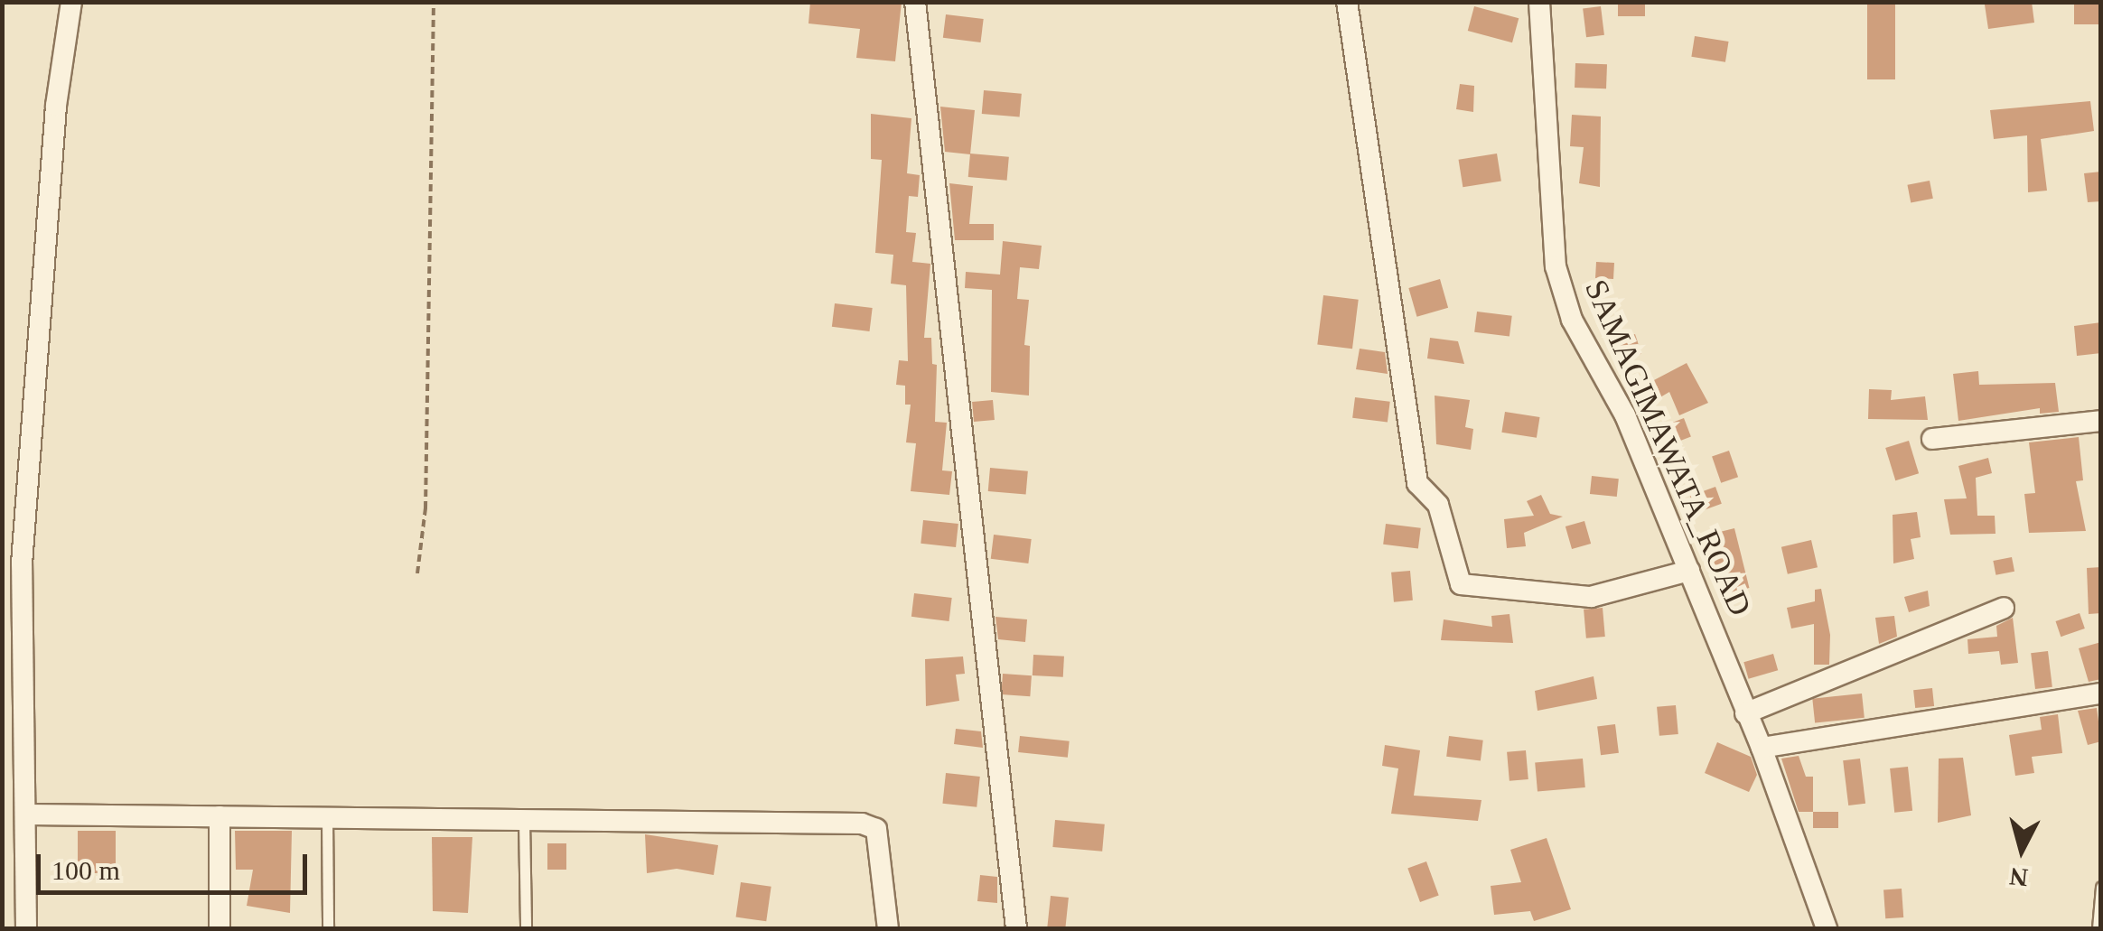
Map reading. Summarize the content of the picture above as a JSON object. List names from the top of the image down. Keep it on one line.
{"streets":{"street":["SAMAGIMAWATA_ROAD"]},"scale_bar":"100 m","north":"bottom"}
